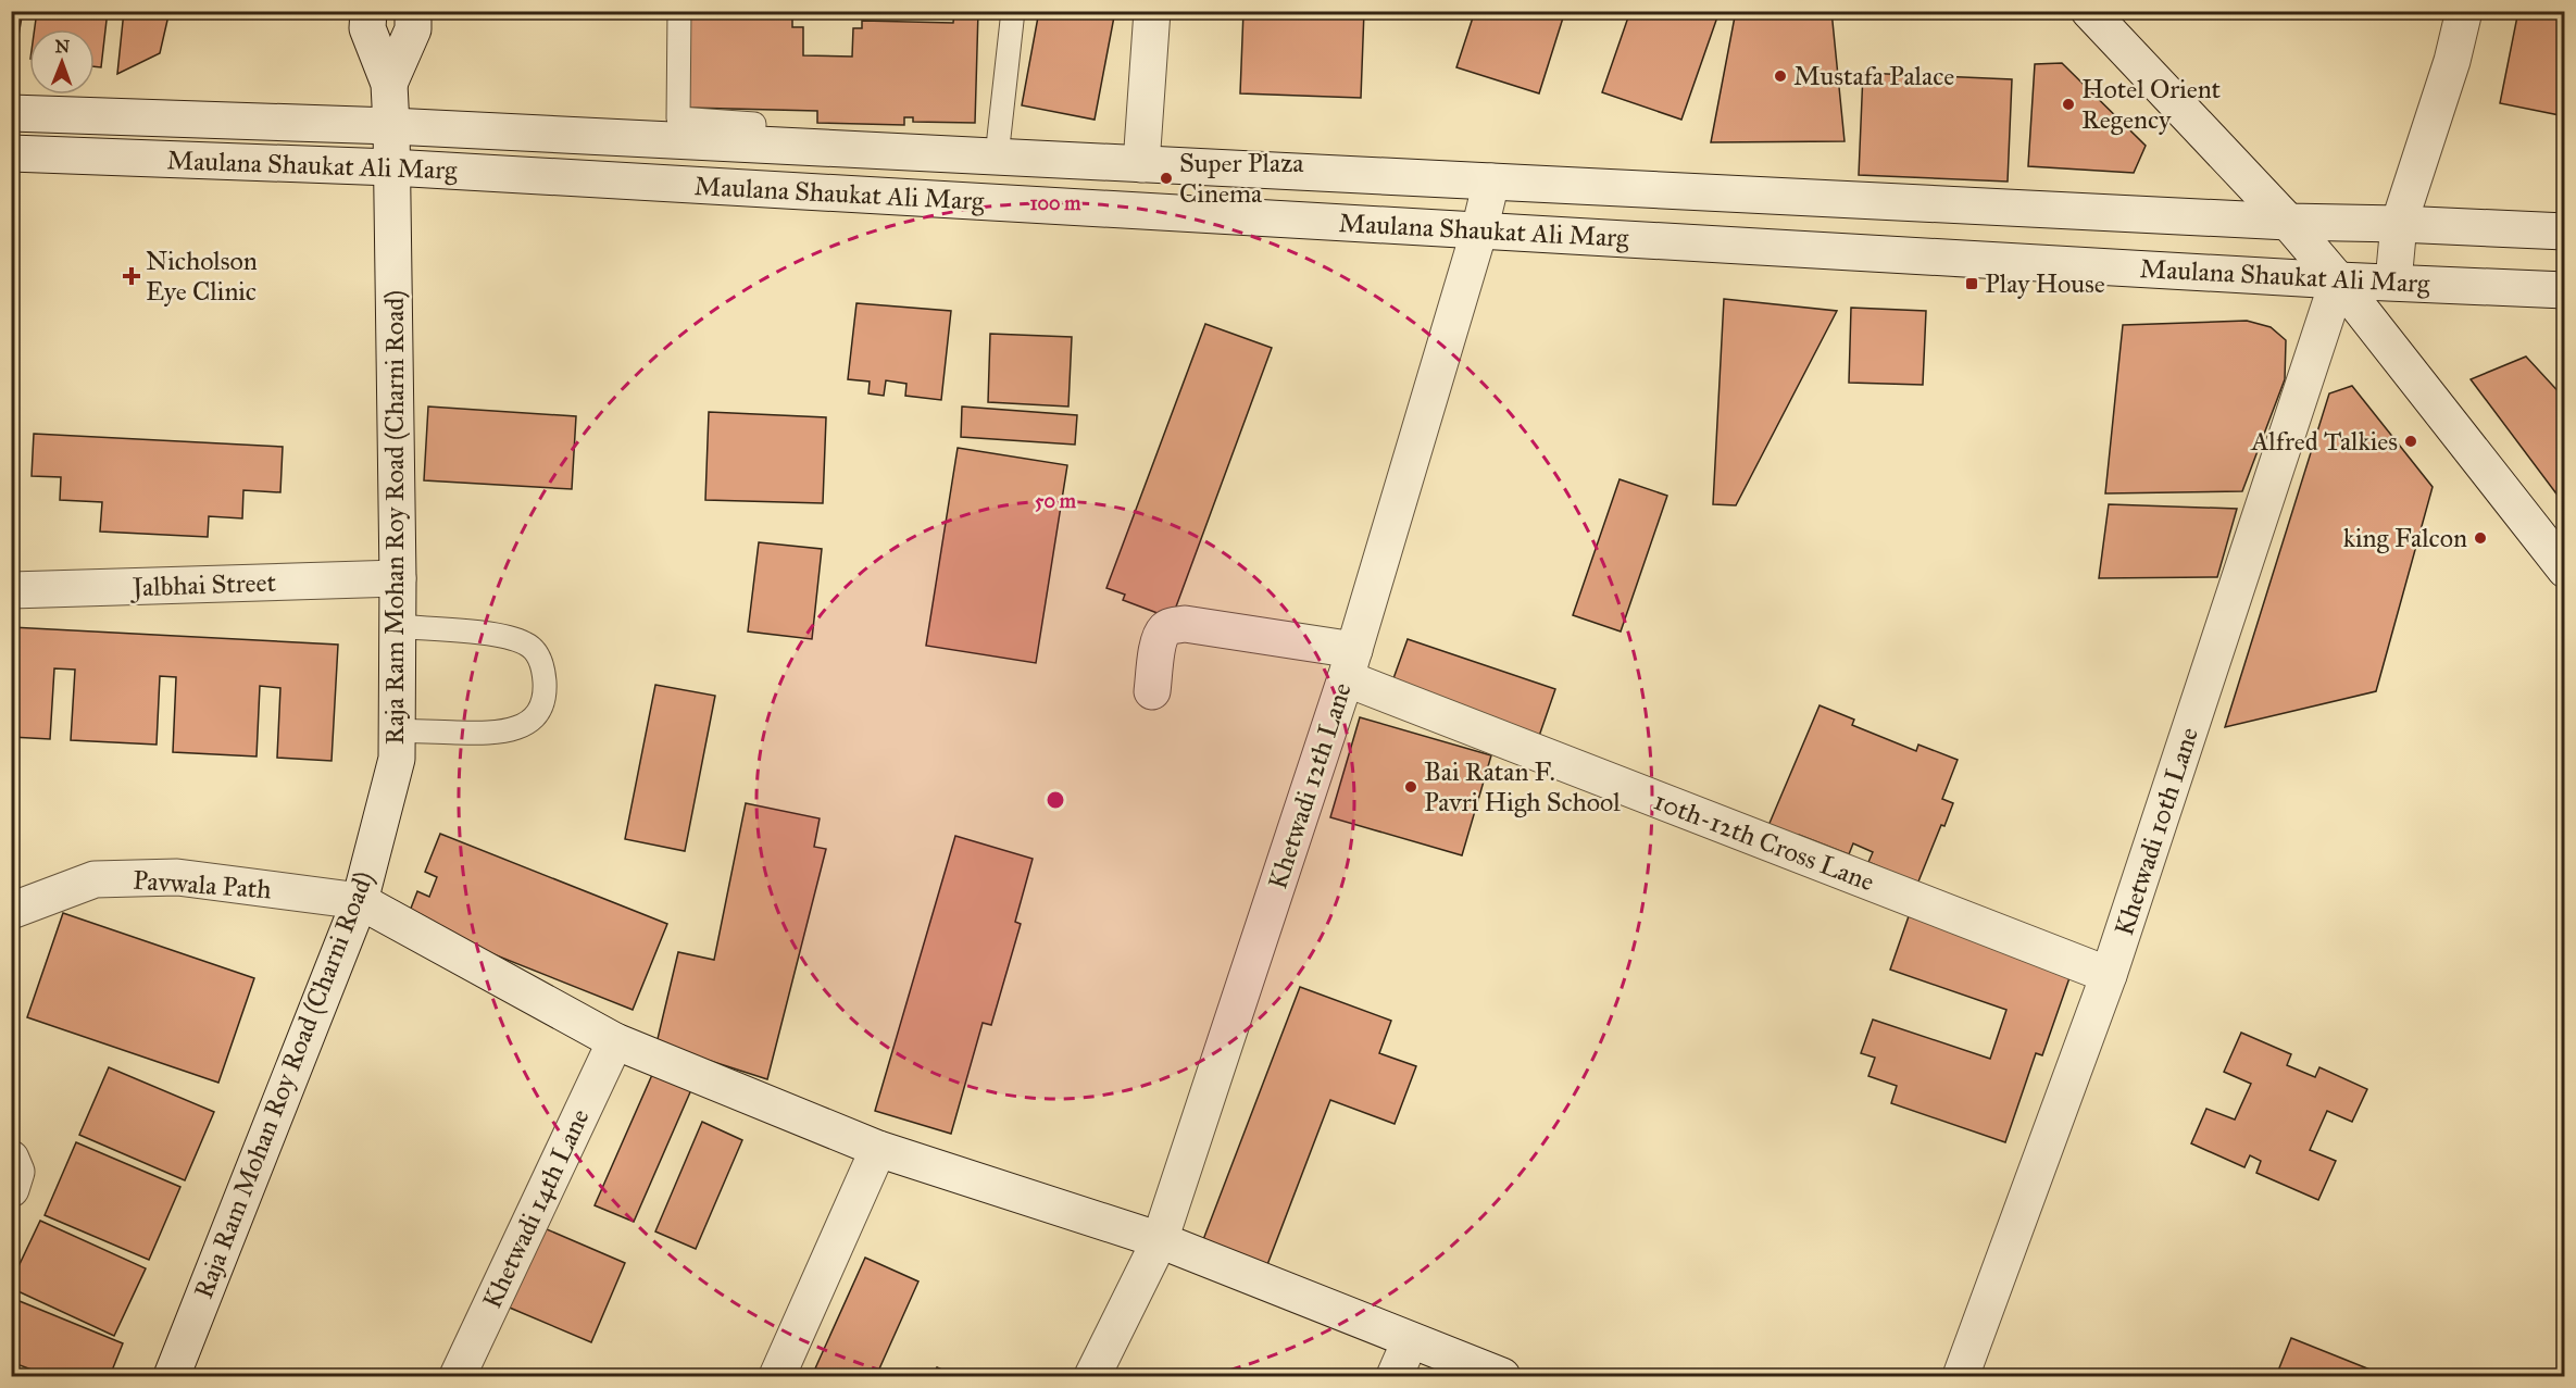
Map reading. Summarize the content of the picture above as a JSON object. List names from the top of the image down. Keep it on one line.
{"streets":{"street":["Maulana Shaukat Ali Marg","Raja Ram Mohan Roy Road (Charni Road)","Jalbhai Street","Khetwadi 12th Lane","Khetwadi 10th Lane","10th-12th Cross Lane","Pavwala Path","Khetwadi 14th Lane"]},"crossings":[["Maulana Shaukat Ali Marg","Raja Ram Mohan Roy Road (Charni Road)"],["Maulana Shaukat Ali Marg","Khetwadi 12th Lane"],["Maulana Shaukat Ali Marg","Khetwadi 10th Lane"],["Raja Ram Mohan Roy Road (Charni Road)","Jalbhai Street"],["Raja Ram Mohan Roy Road (Charni Road)","Pavwala Path"],["Khetwadi 12th Lane","10th-12th Cross Lane"],["Khetwadi 10th Lane","10th-12th Cross Lane"]],"places":{"other":["Mustafa Palace","Hotel Orient Regency","Super Plaza Cinema","Alfred Talkies","king Falcon","Bai Ratan F. Pavri High School"],"health":["Nicholson Eye Clinic"],"transit":["Play House"]},"north":"top","rings":["100 m","50 m"]}
